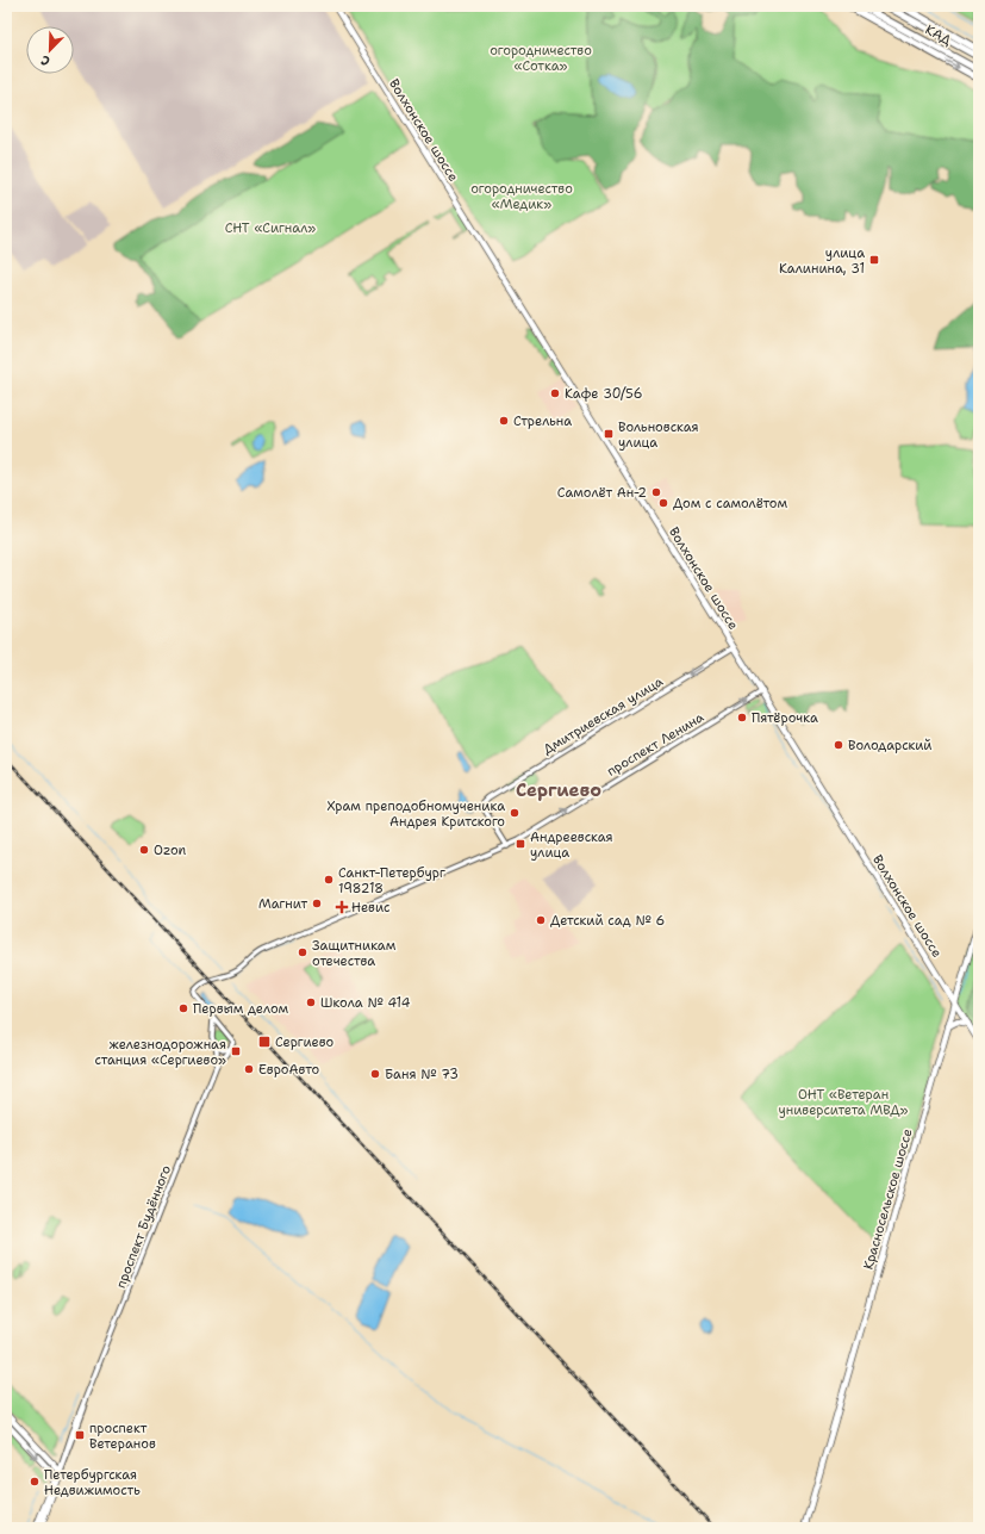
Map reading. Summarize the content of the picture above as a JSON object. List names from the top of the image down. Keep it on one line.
{"streets":{"highway":["КАД"],"main road":["Волхонское шоссе","Красносельское шоссе","проспект Будённого"],"street":["Дмитриевская улица","проспект Ленина"]},"crossings":[["Волхонское шоссе","Дмитриевская улица"],["Волхонское шоссе","проспект Ленина"],["Волхонское шоссе","Красносельское шоссе"],["Дмитриевская улица","проспект Ленина"]],"one_way":["Дмитриевская улица","проспект Ленина"],"districts":["Сергиево"],"parks":["огородничество «Сотка»","огородничество «Медик»","СНТ «Сигнал»","ОНТ «Ветеран университета МВД»"],"places":{"transit":["улица Калинина, 31","Вольновская улица","Андреевская улица","Сергиево","железнодорожная станция «Сергиево»","проспект Ветеранов"],"other":["Кафе 30/56","Стрельна","Самолёт Ан-2","Дом с самолётом","Пятёрочка","Володарский","Храм преподобномученика Андрея Критского","Ozon","Санкт-Петербург 198218","Магнит","Детский сад № 6","Защитникам отечества","Школа № 414","Первым делом","ЕвроАвто","Баня № 73","Петербургская Недвижимость"],"health":["Невис"]},"north":"bottom left"}
